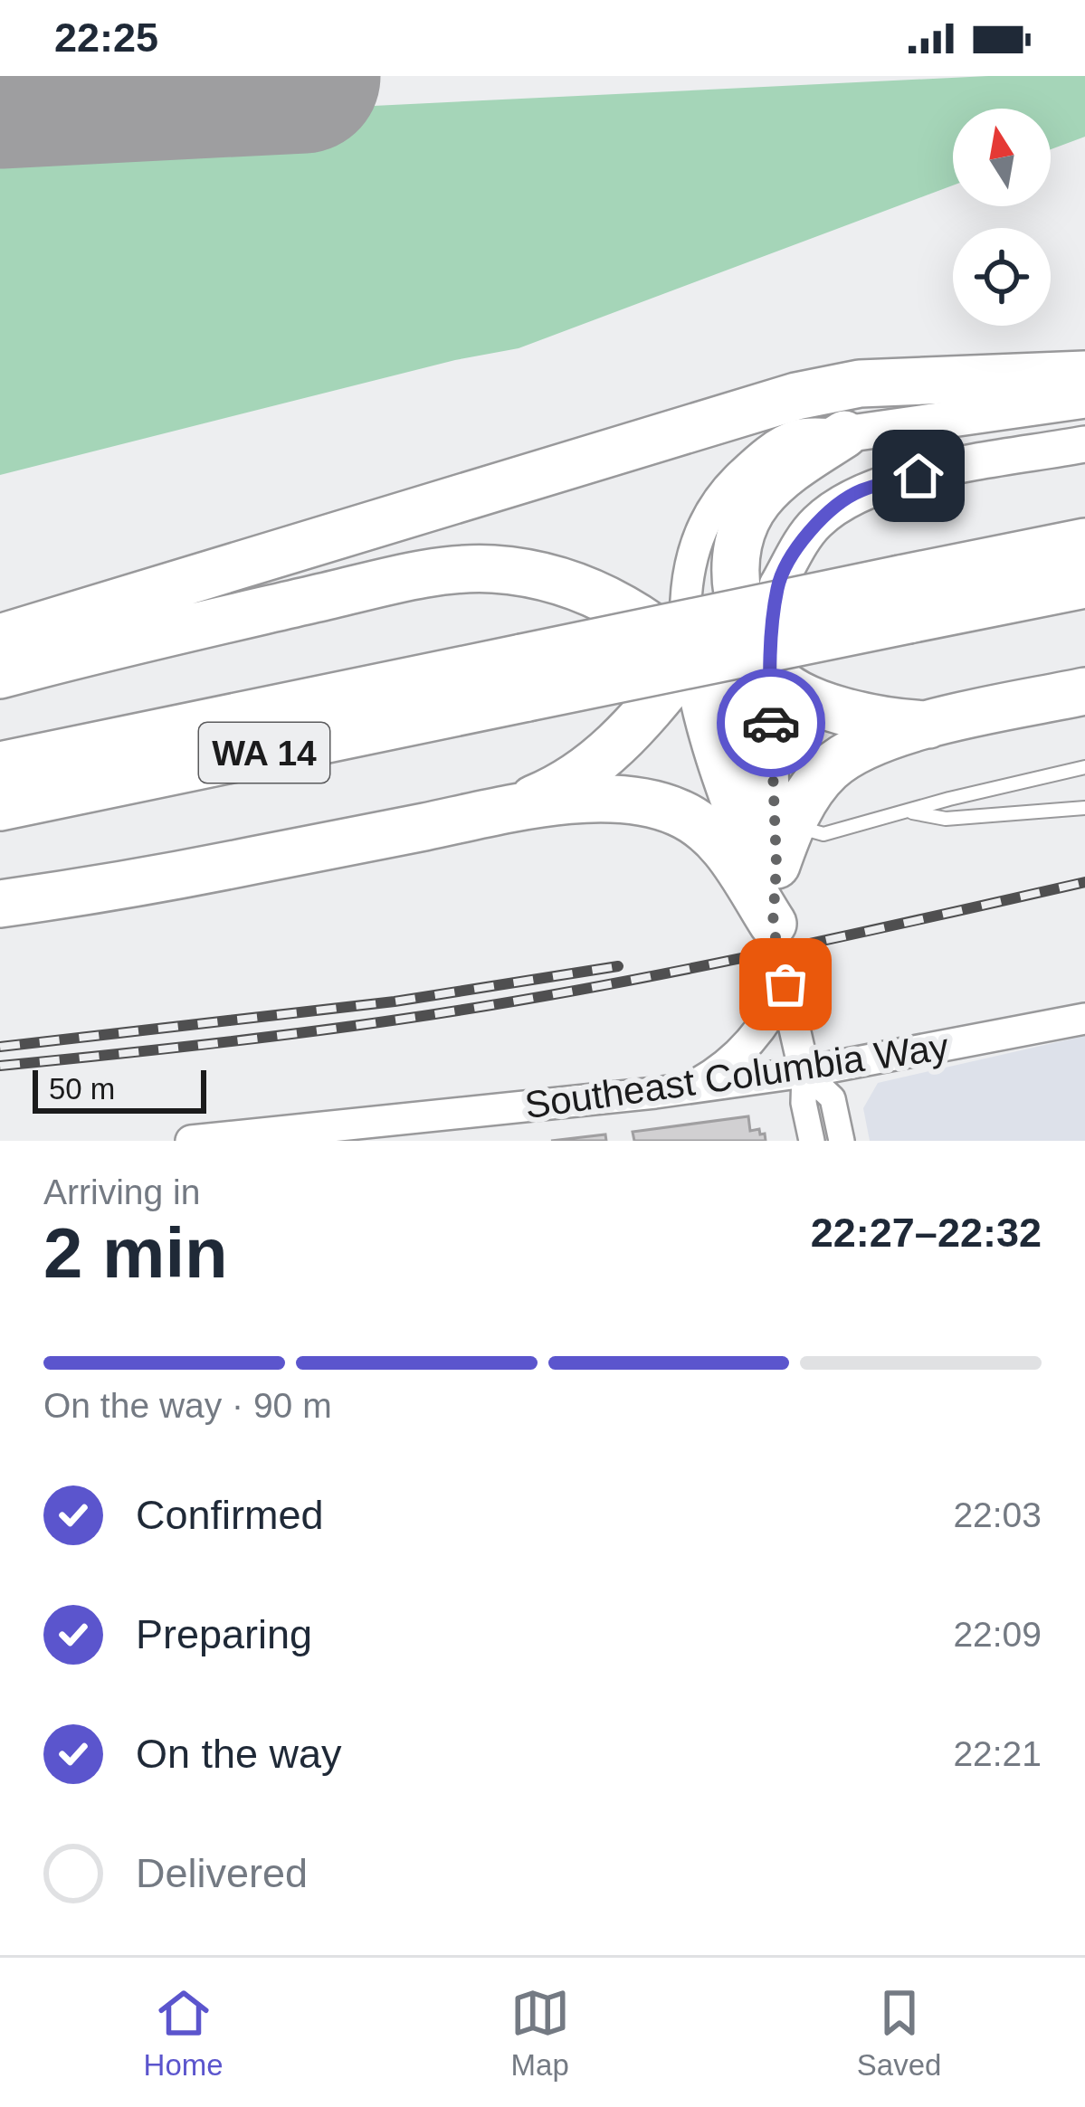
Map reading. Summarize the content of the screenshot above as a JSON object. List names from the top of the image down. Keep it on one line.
{"streets":{"highway":["WA 14"],"street":["Southeast Columbia Way"]},"scale_bar":"50 m","north":"top","page":{"status":"22:25","scale":"50 m","heading":["2 min","Arriving in","22:27–22:32"],"bar":"On the way · 90 m","list":[["Confirmed","22:03"],["Preparing","22:09"],["On the way","22:21"],"Delivered"],"tabs":["Home","Map","Saved"]}}
